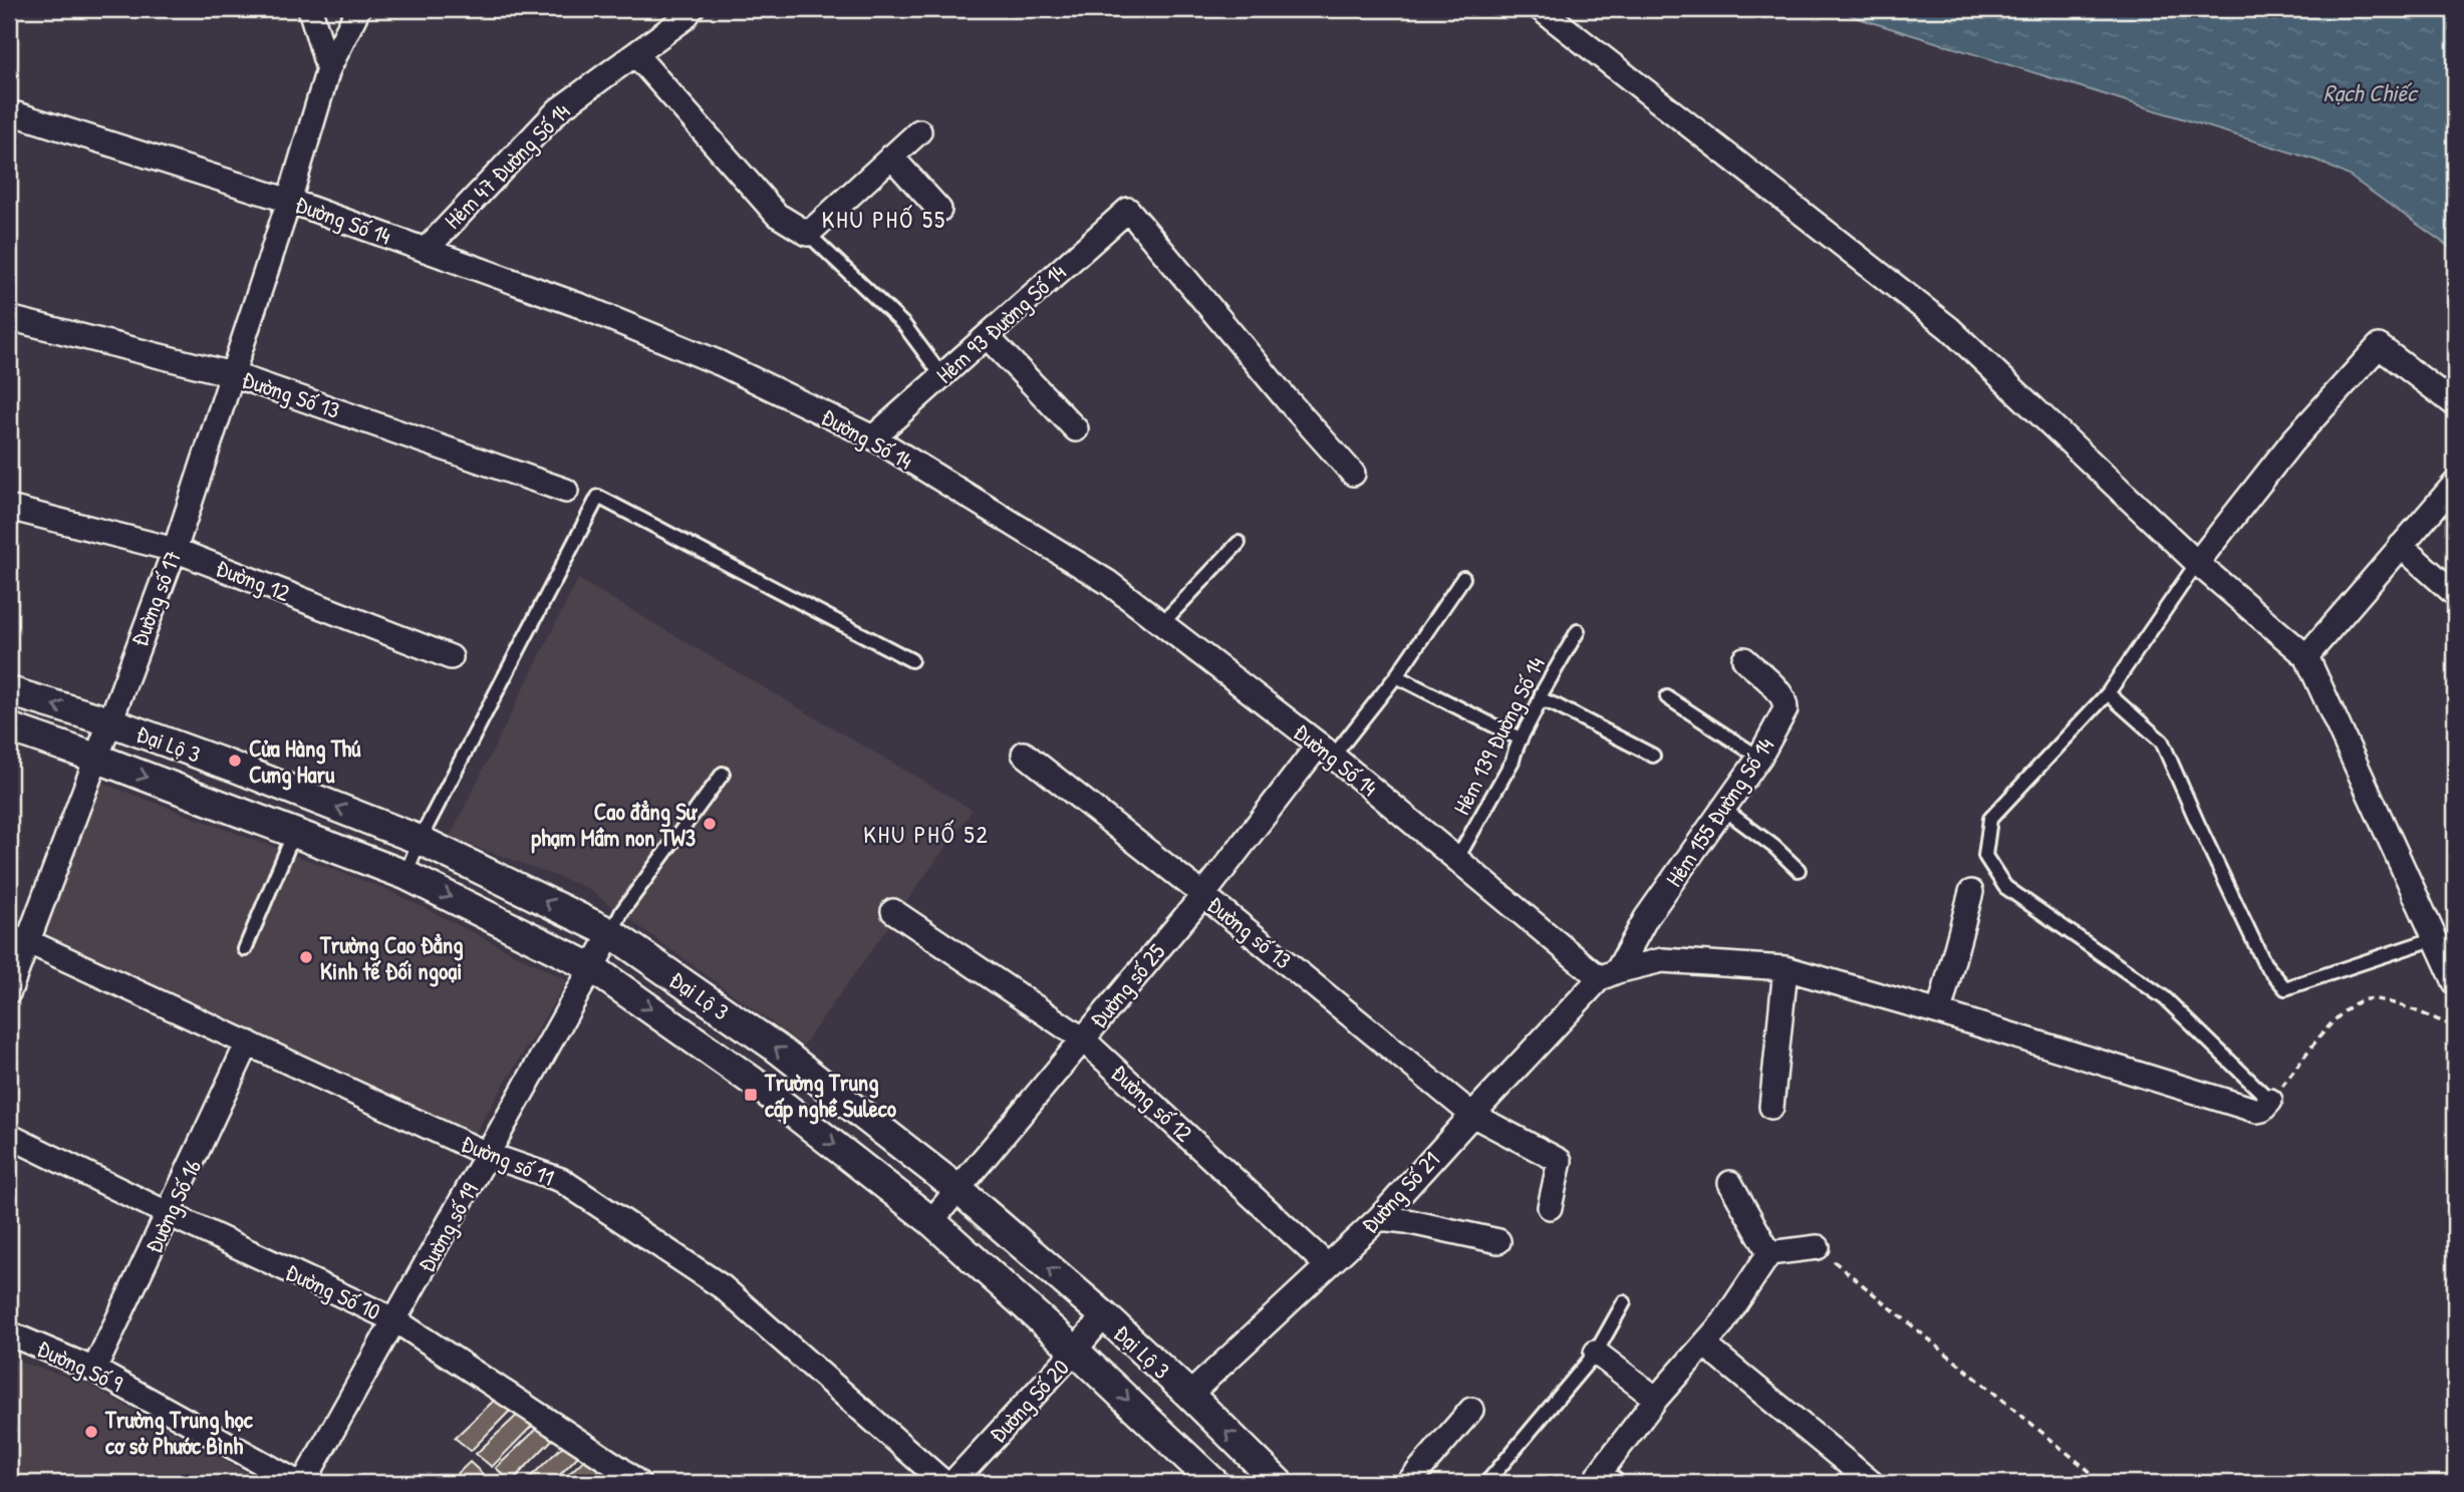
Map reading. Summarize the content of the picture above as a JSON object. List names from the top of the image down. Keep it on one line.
{"streets":{"street":["Hẻm 47 Đường Số 14","Đường Số 14","Hẻm 93 Đường Số 14","Đường Số 13","Đường 12","Đường số 17","Đại Lộ 3","Hẻm 155 Đường Số 14","Đường số 13","Đường số 25","Đường số 12","Đường số 11","Đường Số 21","Đường Số 16","Đường số 19","Đường Số 10","Đường Số 9","Đường Số 20"],"lane":["Hẻm 139 Đường Số 14"]},"crossings":[["Hẻm 47 Đường Số 14","Đường Số 14"],["Đường Số 14","Hẻm 93 Đường Số 14"],["Đường Số 14","Đường số 17"],["Đường Số 14","Hẻm 139 Đường Số 14"],["Đường Số 14","Hẻm 155 Đường Số 14"],["Đường Số 14","Đường số 25"],["Đường Số 14","Đường Số 21"],["Đường Số 13","Đường số 17"],["Đường 12","Đường số 17"],["Đường số 17","Đại Lộ 3"],["Đường số 17","Đường số 11"],["Đại Lộ 3","Đường số 25"],["Đại Lộ 3","Đường Số 21"],["Đại Lộ 3","Đường số 19"],["Đại Lộ 3","Đường Số 20"],["Hẻm 155 Đường Số 14","Đường Số 21"],["Đường số 13","Đường số 25"],["Đường số 13","Đường Số 21"],["Đường số 25","Đường số 12"],["Đường số 12","Đường Số 21"],["Đường số 11","Đường Số 16"],["Đường số 11","Đường số 19"],["Đường Số 16","Đường Số 10"],["Đường Số 16","Đường Số 9"],["Đường số 19","Đường Số 10"]],"districts":["KHU PHỐ 55","KHU PHỐ 52"],"water":["Rạch Chiếc"],"places":{"other":["Cửa Hàng Thú Cưng Haru","Cao đẳng Sư phạm Mầm non TW3","Trường Cao Đẳng Kinh tế Đối ngoại","Trường Trung học cơ sở Phước Bình"],"transit":["Trường Trung cấp nghề Suleco"]}}
